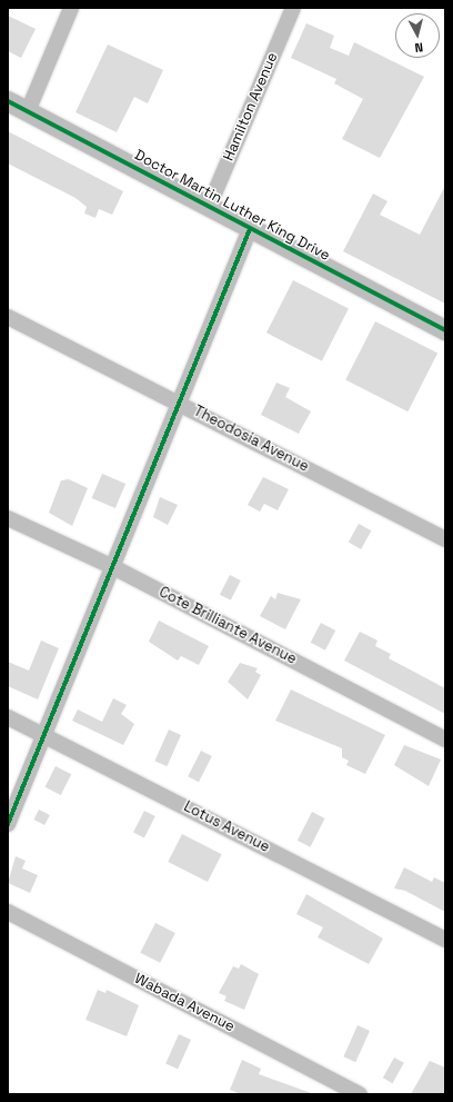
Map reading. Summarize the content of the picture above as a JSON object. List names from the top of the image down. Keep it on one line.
{"streets":{"main road":["Doctor Martin Luther King Drive"],"street":["Hamilton Avenue","Theodosia Avenue","Cote Brilliante Avenue","Lotus Avenue","Wabada Avenue"]},"crossings":[["Hamilton Avenue","Doctor Martin Luther King Drive"]],"north":"bottom"}
